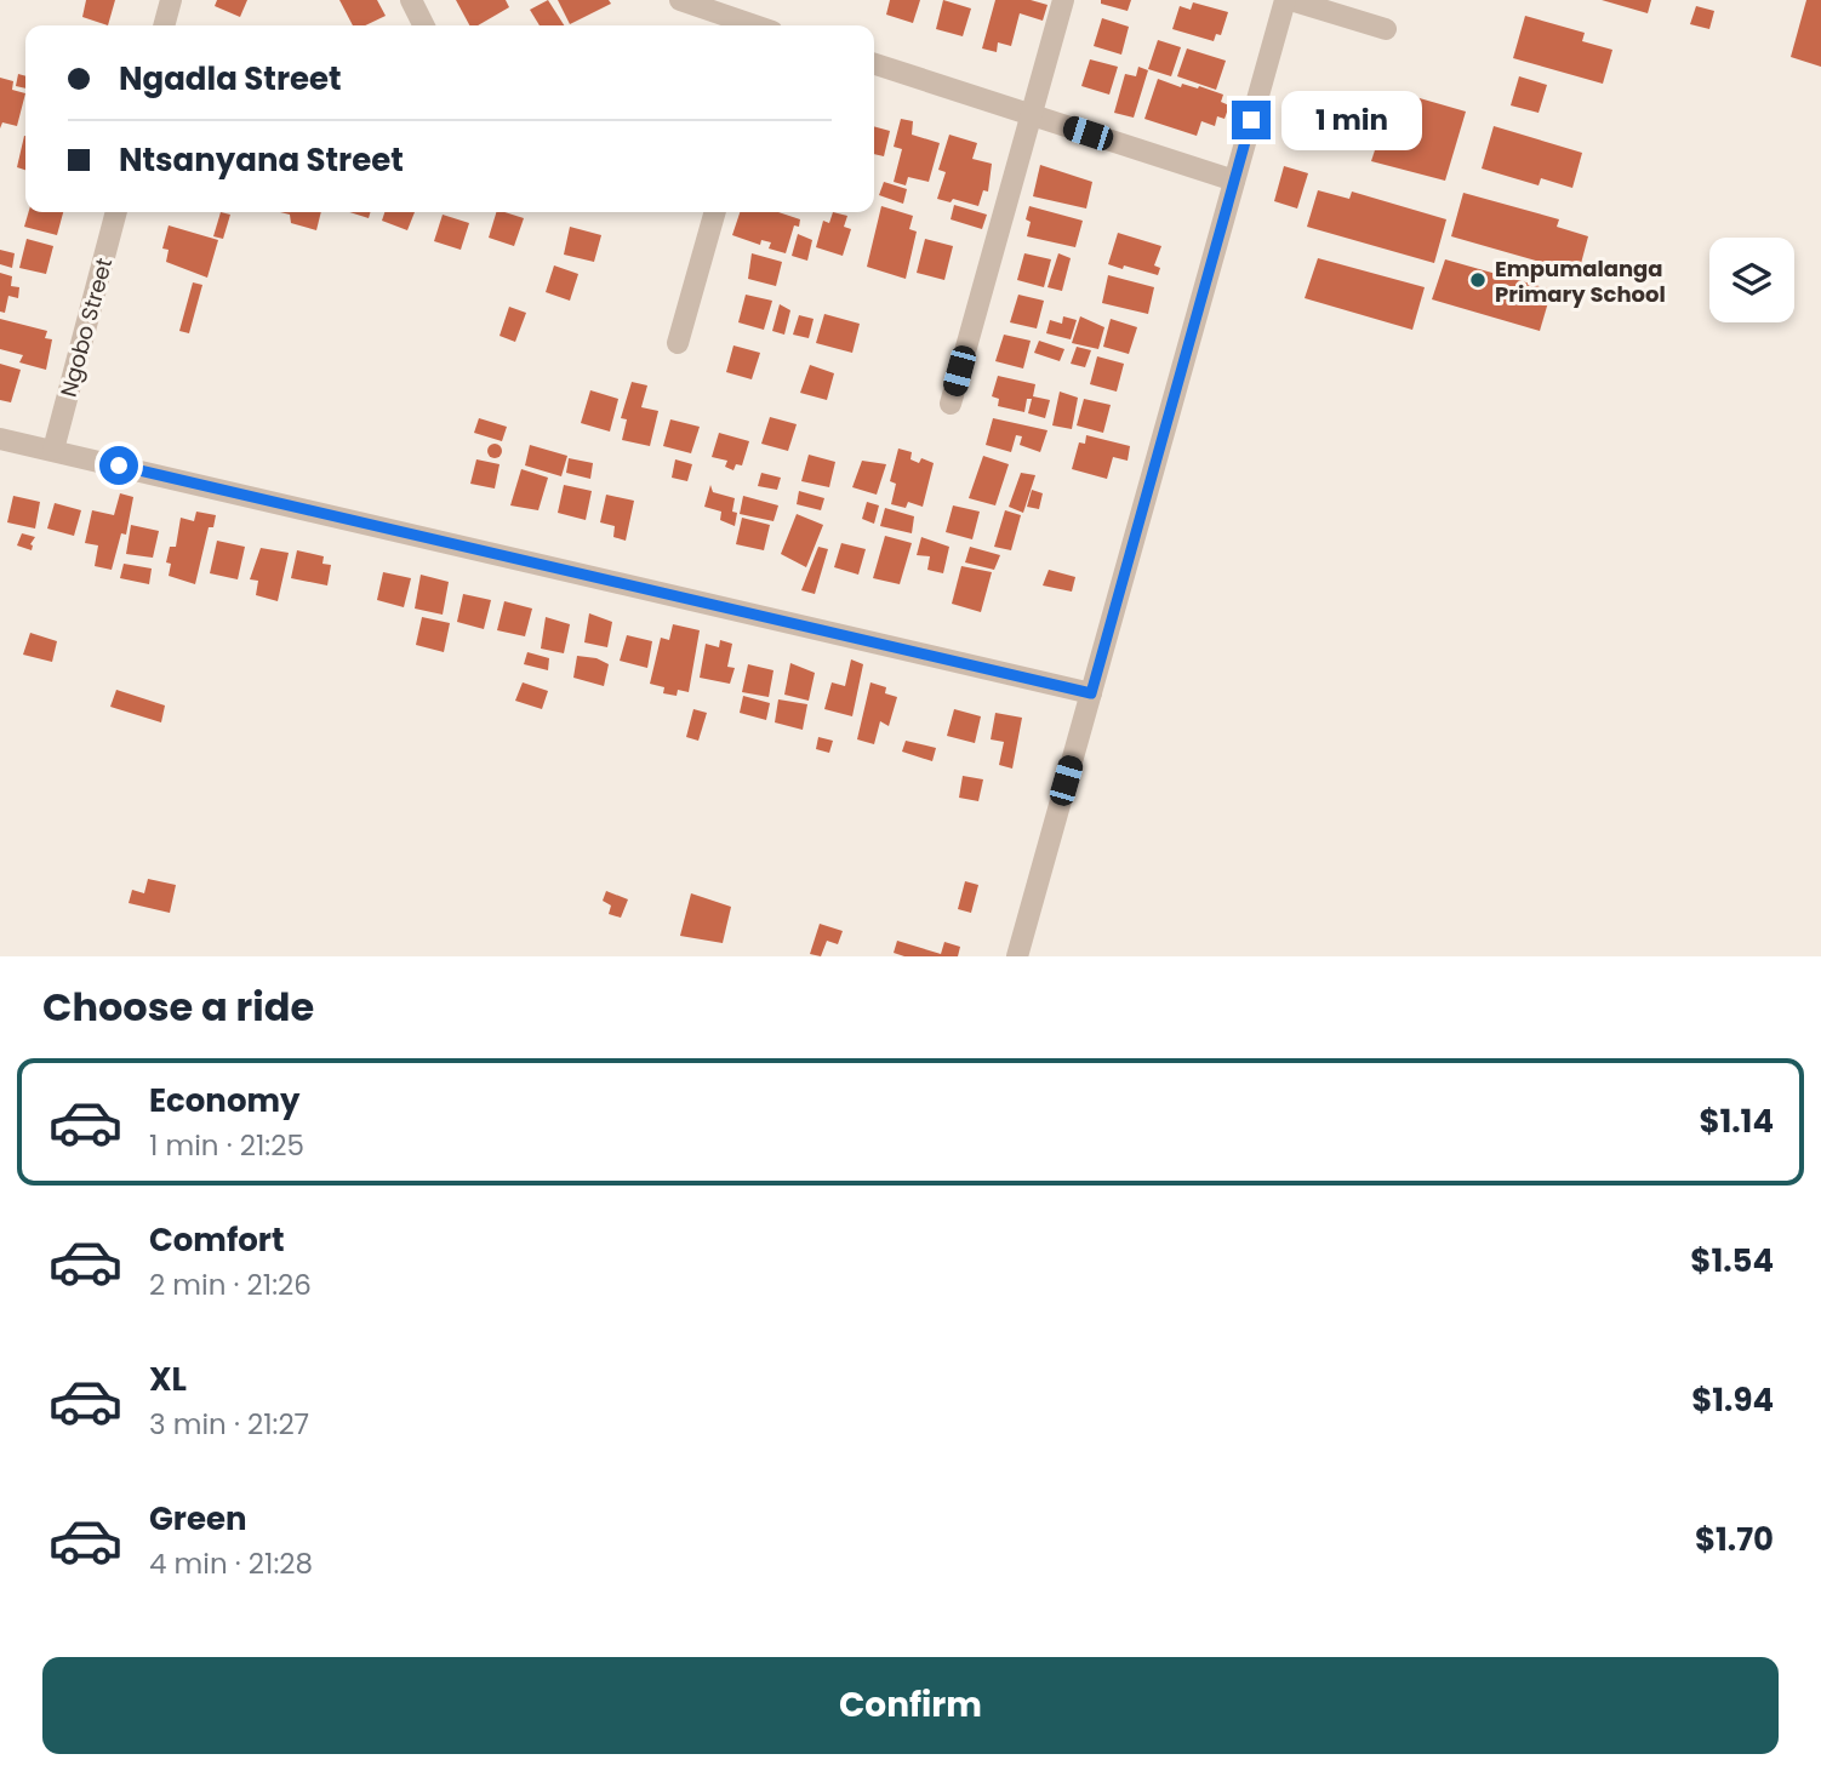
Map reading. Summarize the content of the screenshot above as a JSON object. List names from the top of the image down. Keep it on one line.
{"streets":{"street":["Ngobo Street"]},"places":["Empumalanga Primary School"],"page":{"banner":["Ngadla Street","Ntsanyana Street"],"bubble":"1 min","heading":"Choose a ride","list":[{"name":"Economy","note":"1 min · 21:25","value":"$1.14"},{"name":"Comfort","note":"2 min · 21:26","value":"$1.54"},{"name":"XL","note":"3 min · 21:27","value":"$1.94"},{"name":"Green","note":"4 min · 21:28","value":"$1.70"}],"buttons":"Confirm"}}
